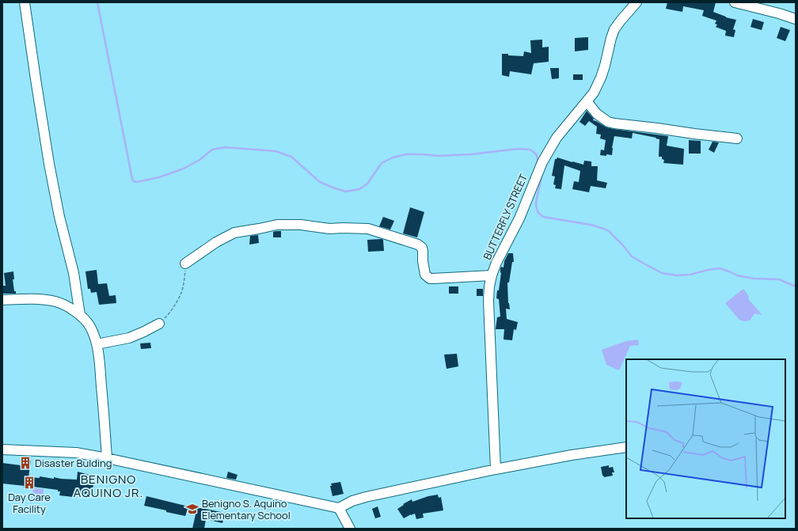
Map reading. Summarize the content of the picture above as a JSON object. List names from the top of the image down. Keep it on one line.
{"streets":{"street":["BUTTERFLY STREET"]},"districts":["BENIGNO AQUINO JR."],"places":{"building":["Disaster Bulding","Day Care Facility"],"school or university":["Benigno S. Aquino Elementary School"]}}
